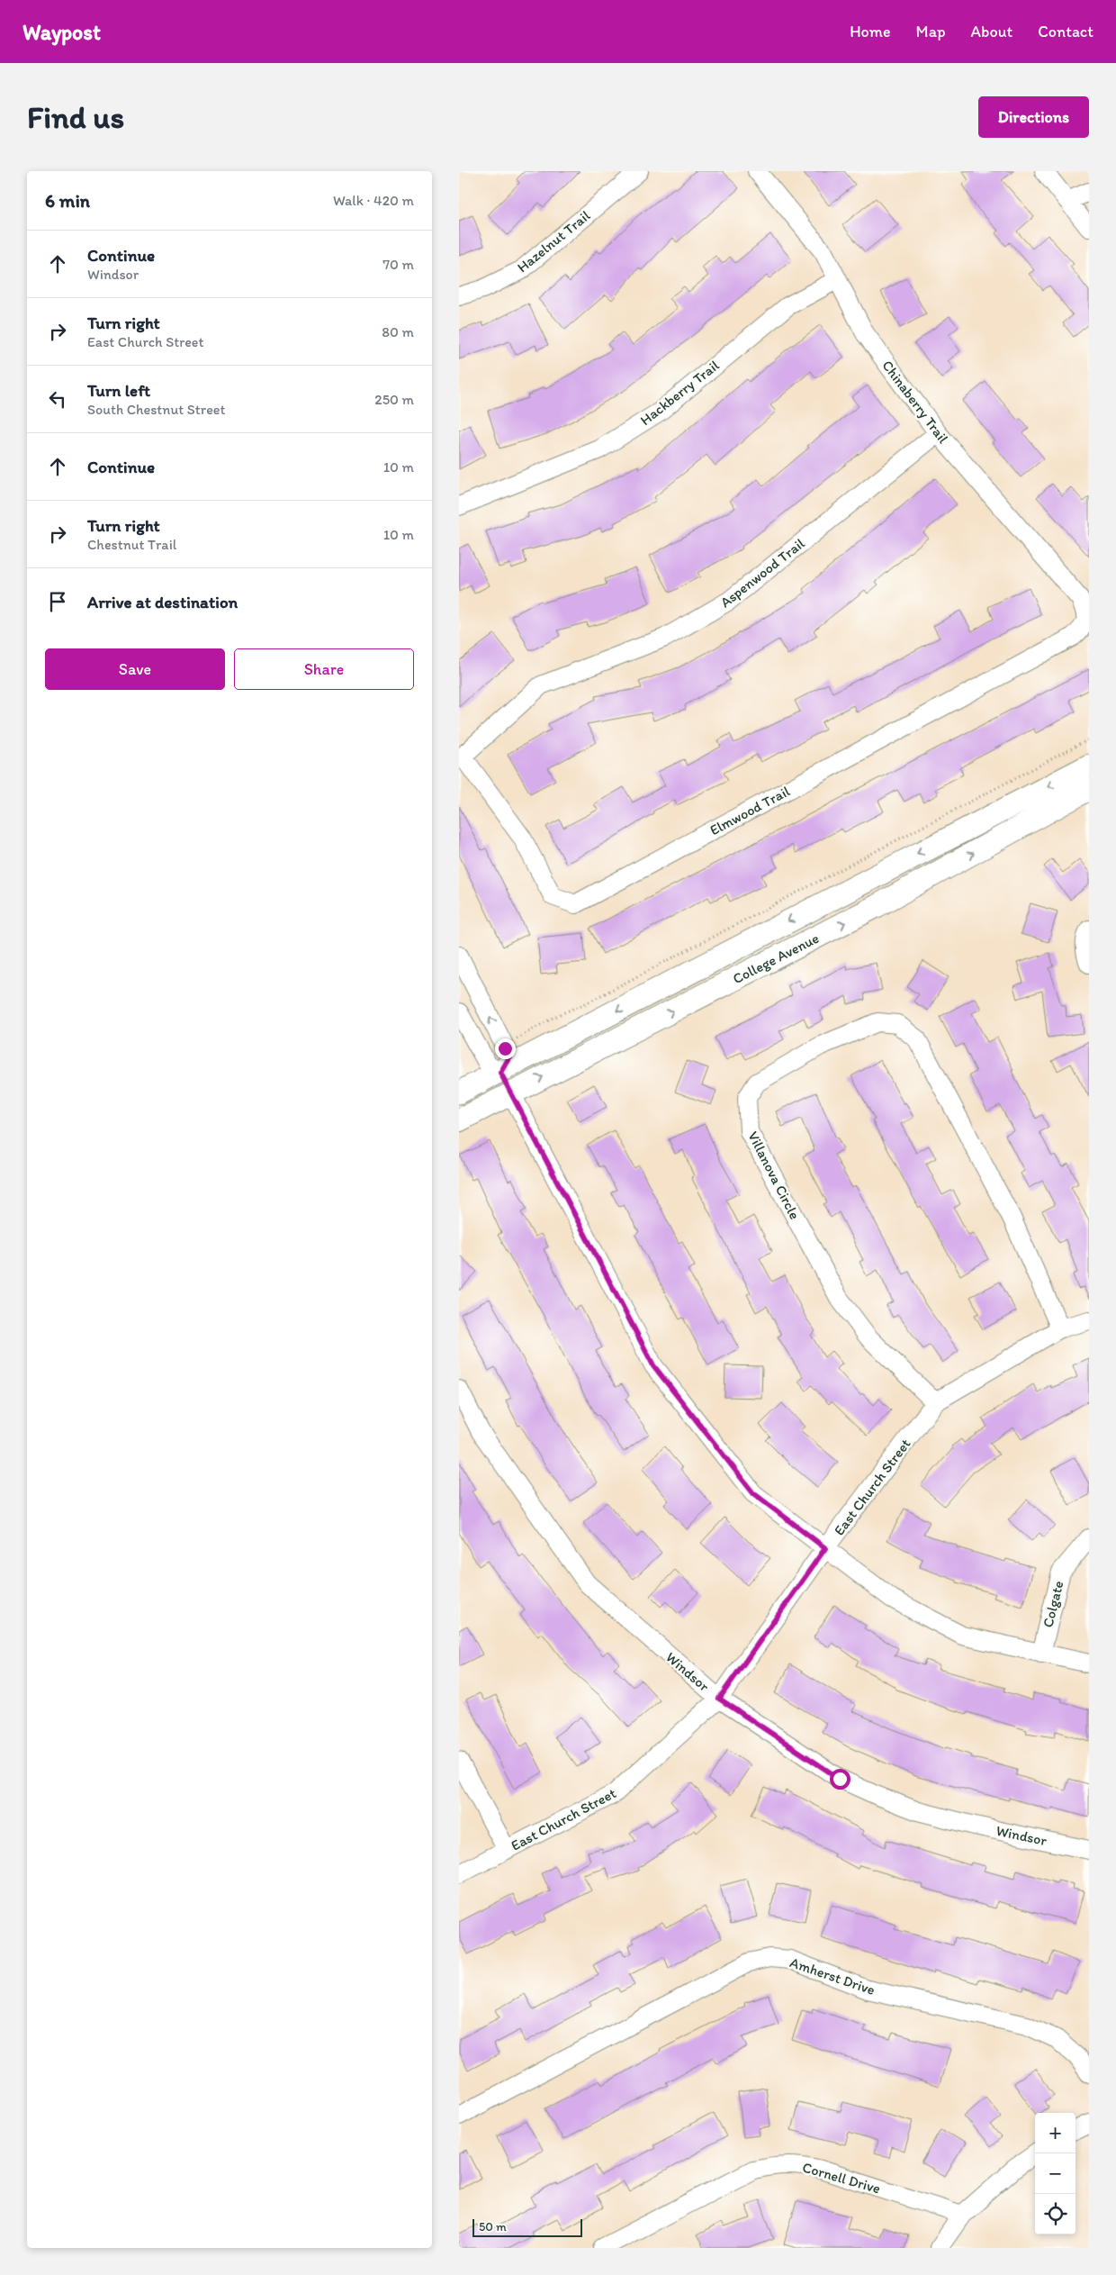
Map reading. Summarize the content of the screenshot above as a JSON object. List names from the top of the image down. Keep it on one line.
{"streets":{"main road":["College Avenue"],"street":["Hazelnut Trail","Hackberry Trail","Chinaberry Trail","Aspenwood Trail","Elmwood Trail","Villanova Circle","East Church Street","Colgate","Windsor","Amherst Drive","Cornell Drive"]},"crossings":[["Hackberry Trail","Chinaberry Trail"],["Chinaberry Trail","Aspenwood Trail"],["Chinaberry Trail","Elmwood Trail"],["Aspenwood Trail","Elmwood Trail"],["Villanova Circle","East Church Street"],["East Church Street","Windsor"]],"scale_bar":"50 m","page":{"header":"Waypost","nav":["Home","Map","About","Contact"],"buttons":["Directions",["Save","Share"]],"title":"Find us","heading":["6 min","Walk · 420 m"],"list":[["Continue","Windsor","70 m"],["Turn right","East Church Street","80 m"],["Turn left","South Chestnut Street","250 m"],["Continue","10 m"],["Turn right","Chestnut Trail","10 m"],"Arrive at destination"],"map_buttons":["+","−"],"scale":"50 m"}}
